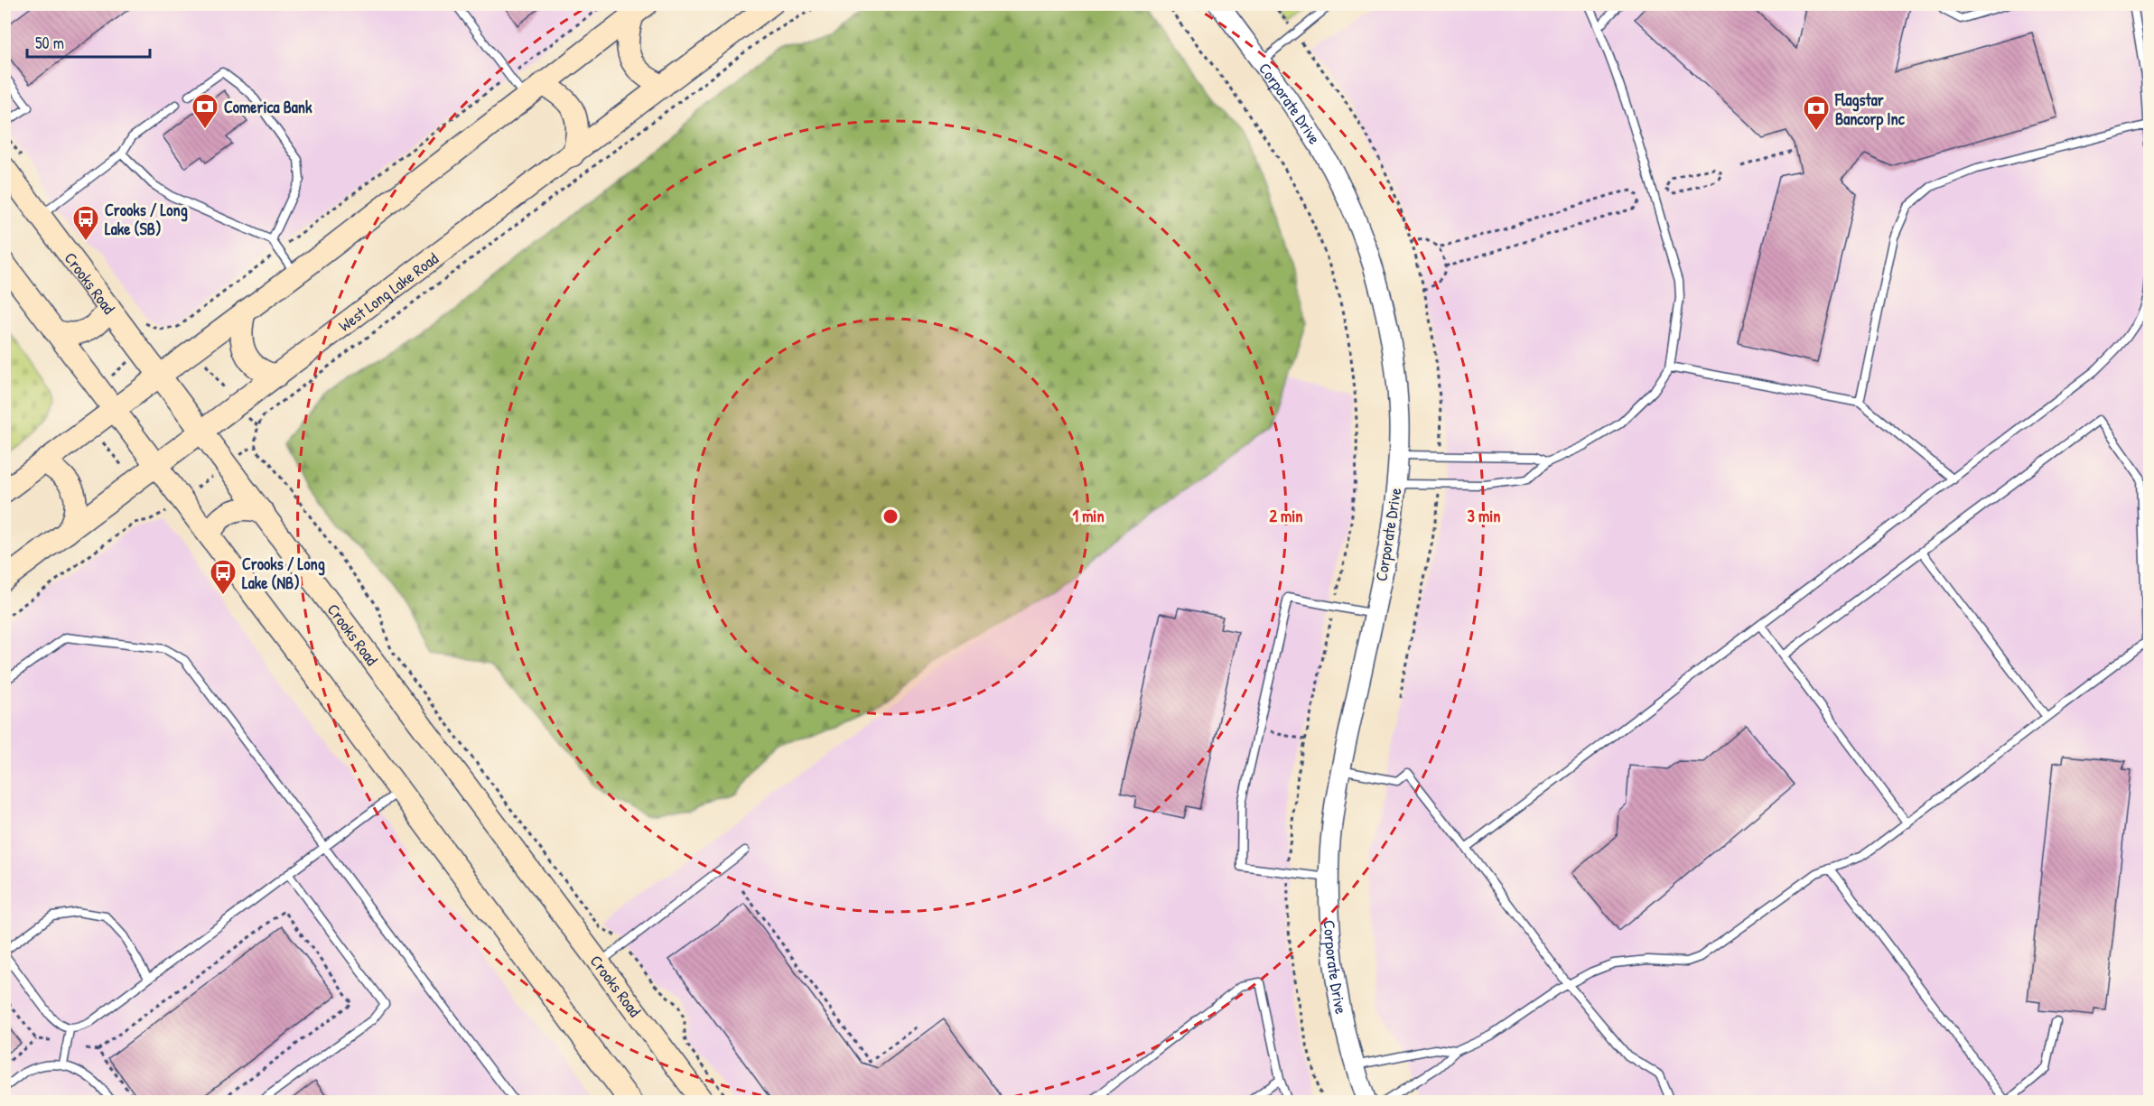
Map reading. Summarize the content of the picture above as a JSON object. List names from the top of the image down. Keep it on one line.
{"streets":{"main road":["Crooks Road","West Long Lake Road"],"street":["Corporate Drive"]},"crossings":[["Crooks Road","West Long Lake Road"]],"places":{"bank":["Comerica Bank","Flagstar Bancorp Inc"],"bus stop":["Crooks / Long Lake (SB)","Crooks / Long Lake (NB)"]},"scale_bar":"50 m","rings":["1 min","2 min","3 min"]}
